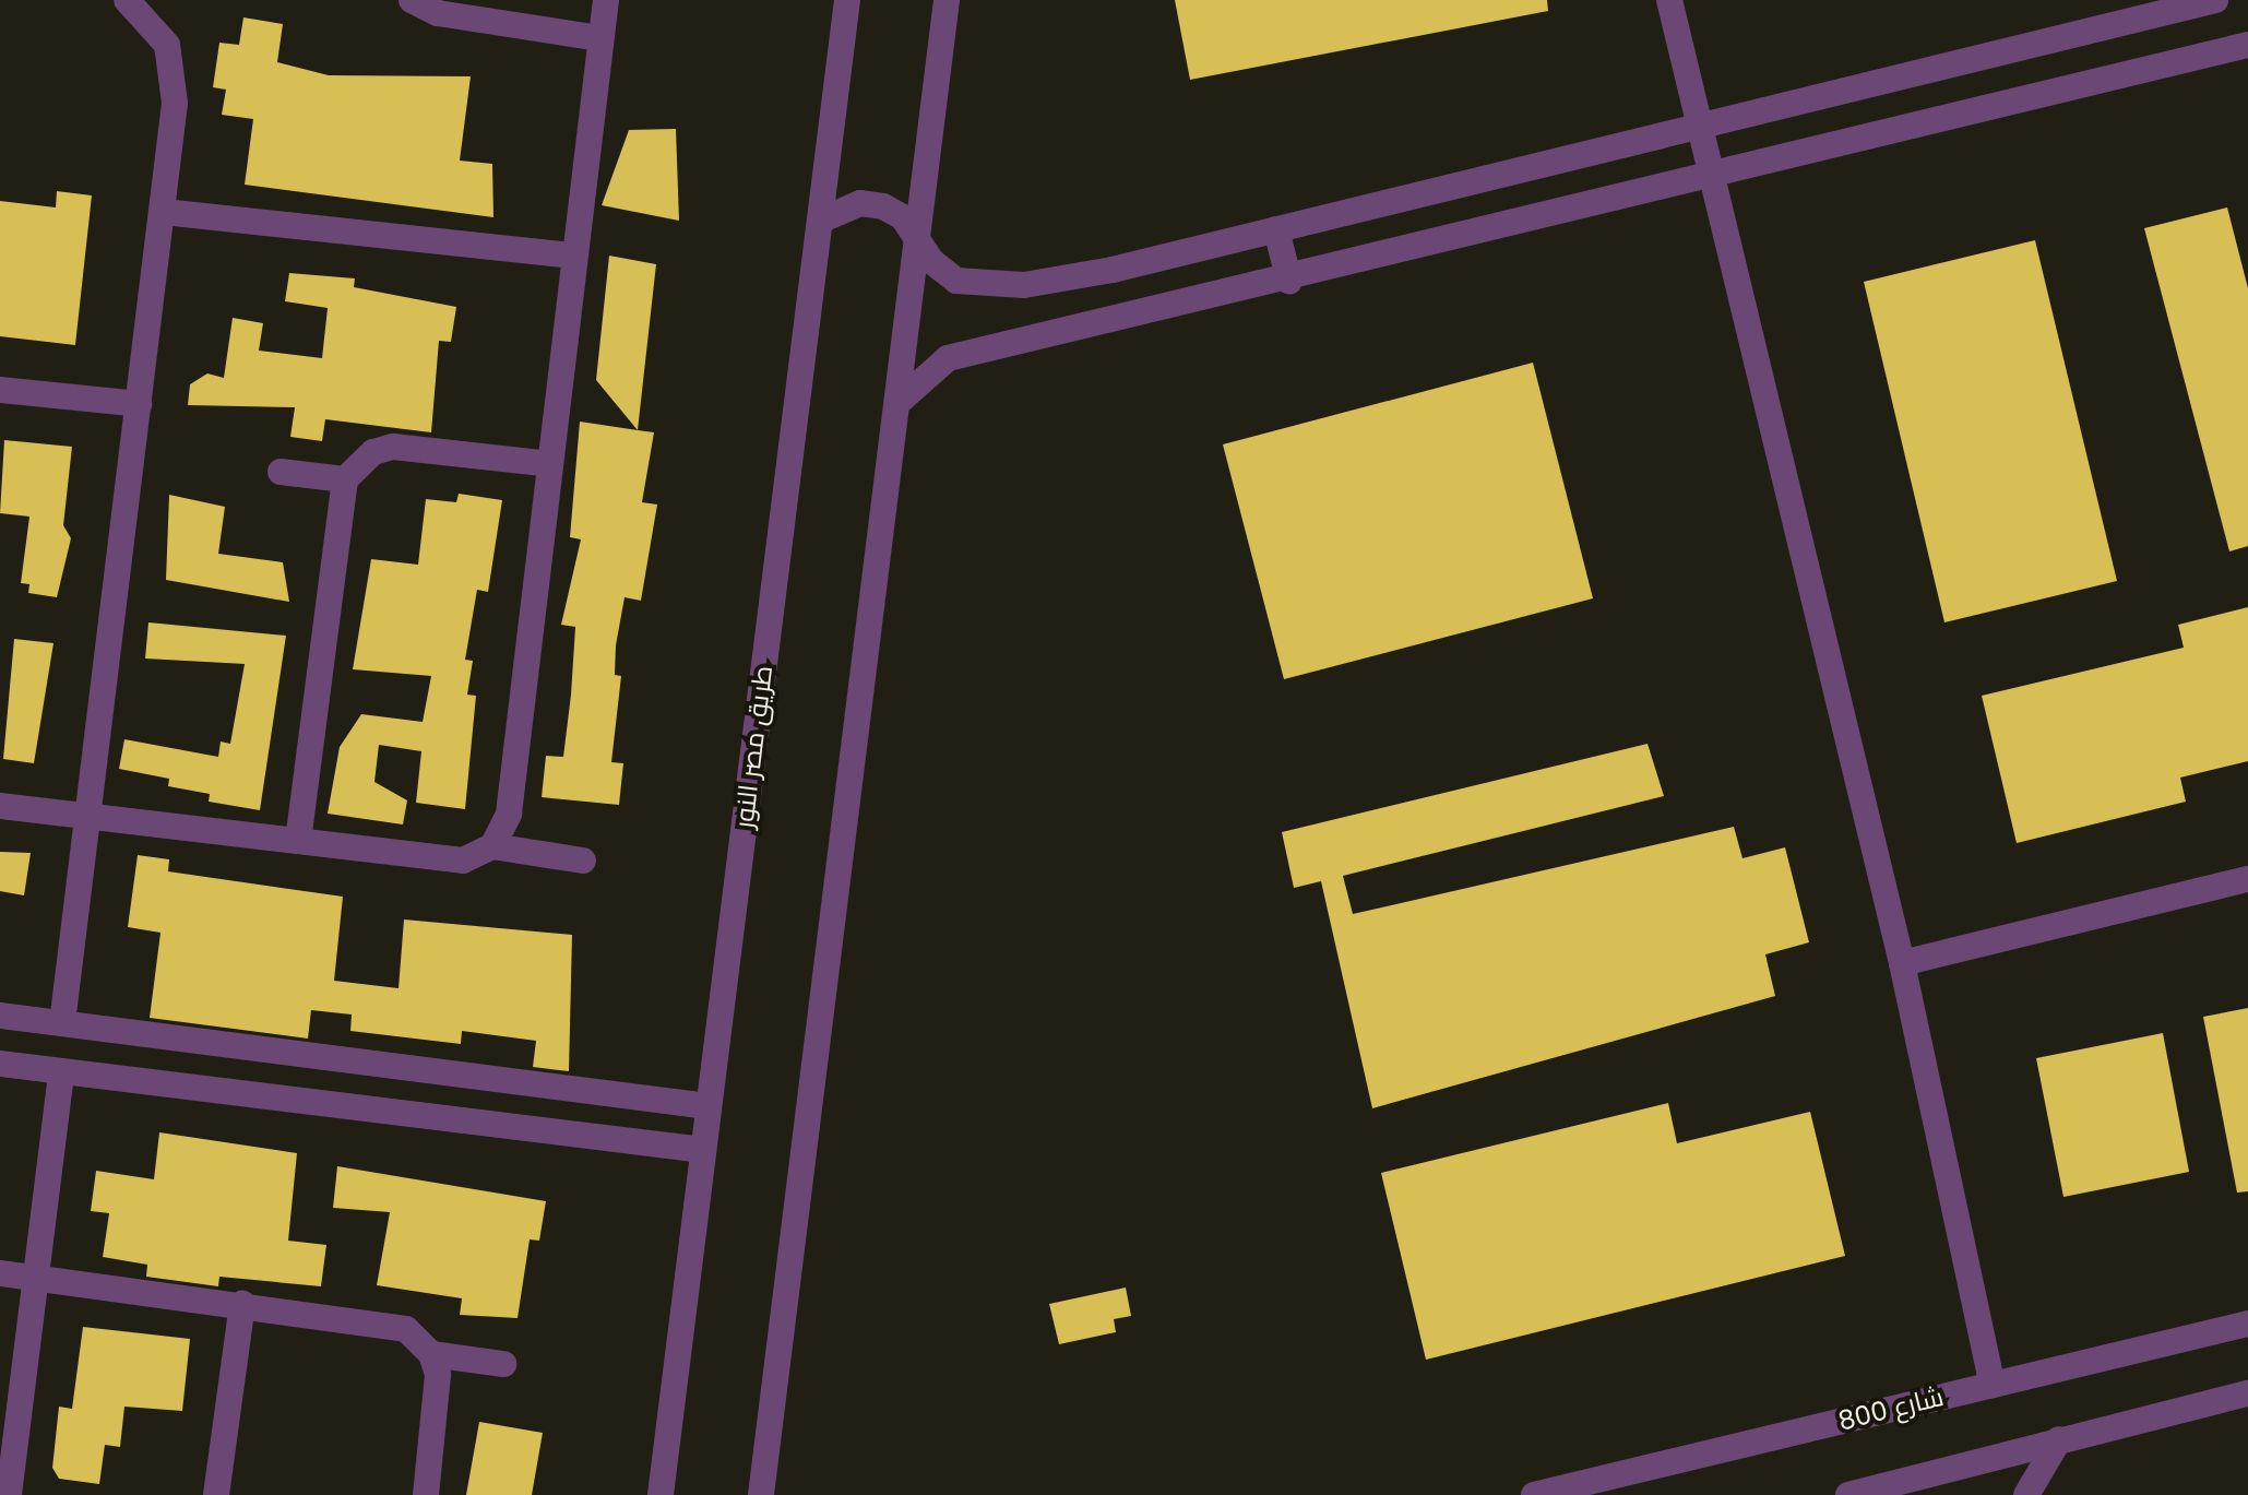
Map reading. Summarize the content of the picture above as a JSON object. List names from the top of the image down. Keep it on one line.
{"streets":{"street":["طريق مصر النور","شارع 800"]}}
